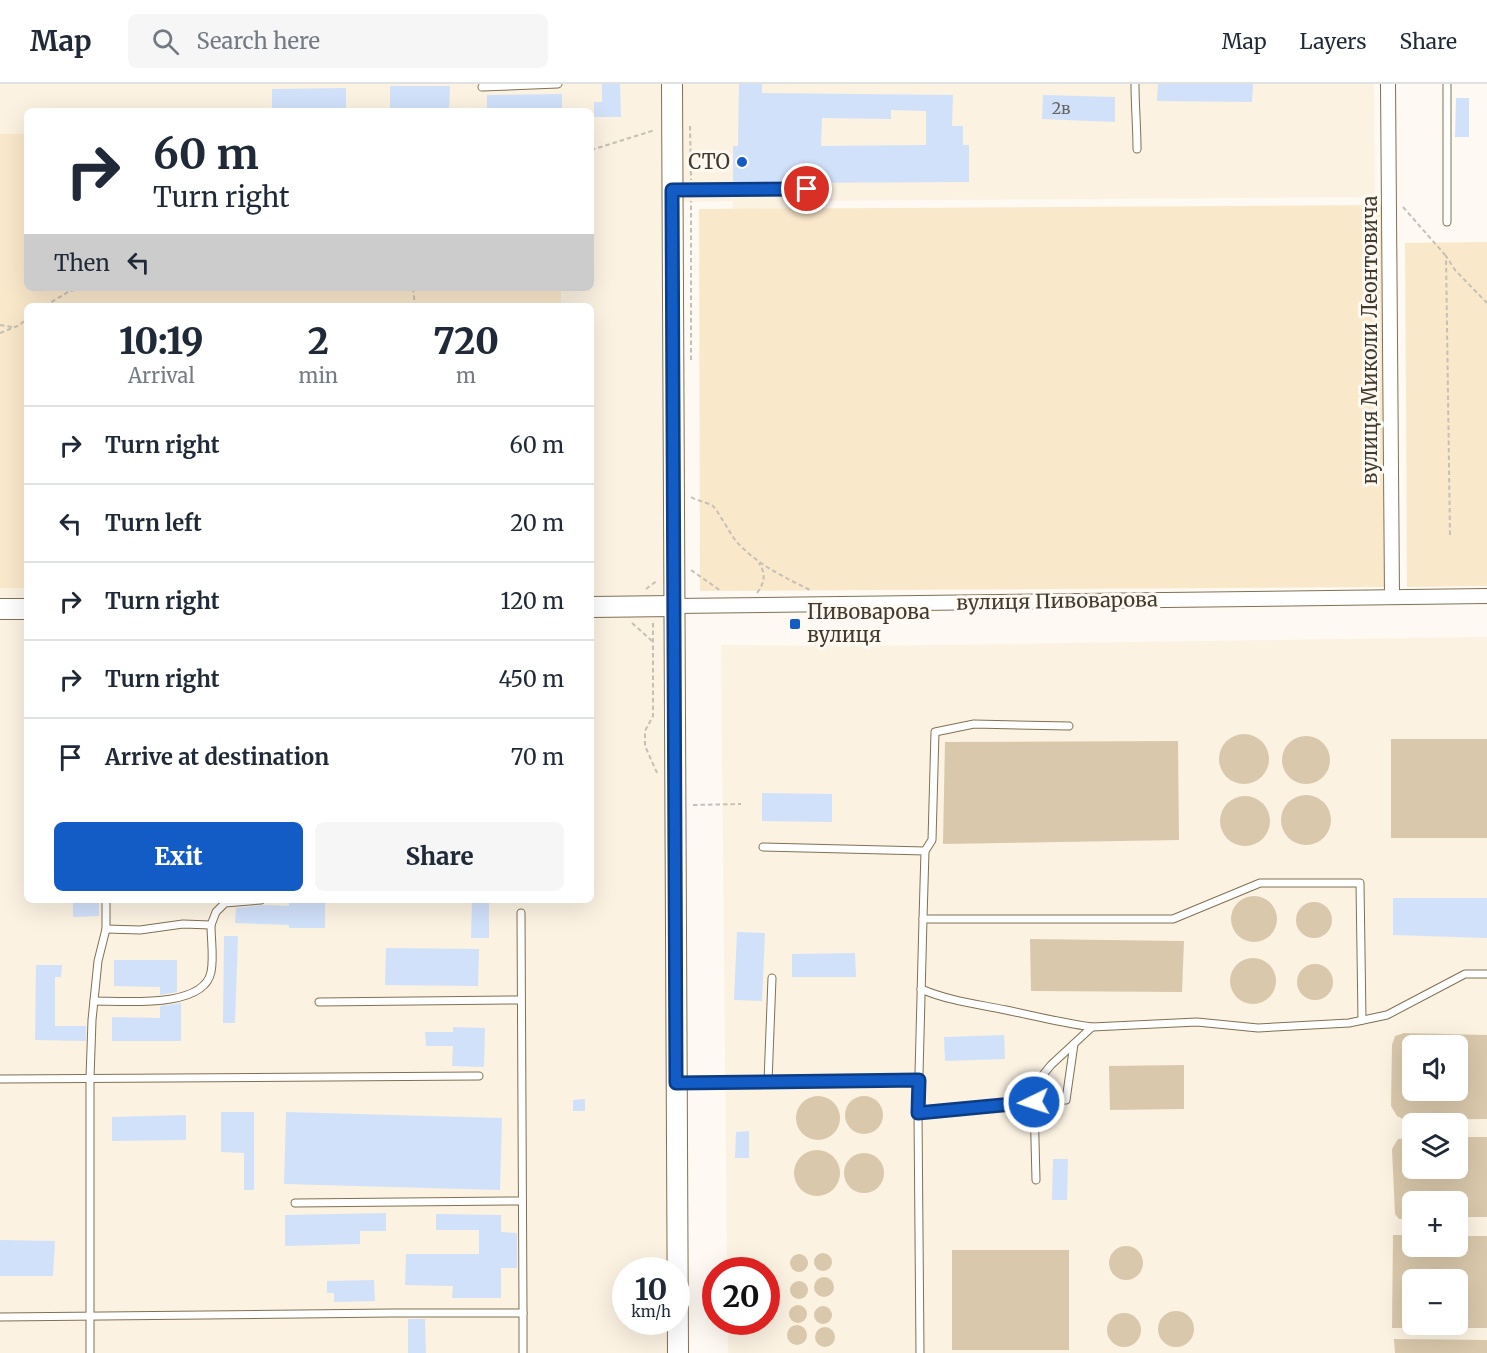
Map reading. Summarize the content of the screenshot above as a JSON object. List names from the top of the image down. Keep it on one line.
{"streets":{"main road":["вулиця Пивоварова"],"street":["вулиця Миколи Леонтовича"]},"crossings":[["вулиця Миколи Леонтовича","вулиця Пивоварова"]],"places":{"other":["СТО"],"transit":["Пивоварова вулиця"]},"house_numbers":["2в"],"page":{"header":"Map","search":"Search here","nav":["Map","Layers","Share"],"turn":["60 m","Turn right"],"then":"Then","eta":["10:19","Arrival","2","min","720","m"],"list":[{"name":"Turn right","value":"60 m"},{"name":"Turn left","value":"20 m"},{"name":"Turn right","value":"120 m"},{"name":"Turn right","value":"450 m"},{"name":"Arrive at destination","value":"70 m"}],"buttons":["Exit","Share"],"map_buttons":["+","−"],"speed":"10 km/h","limit":"20"}}
